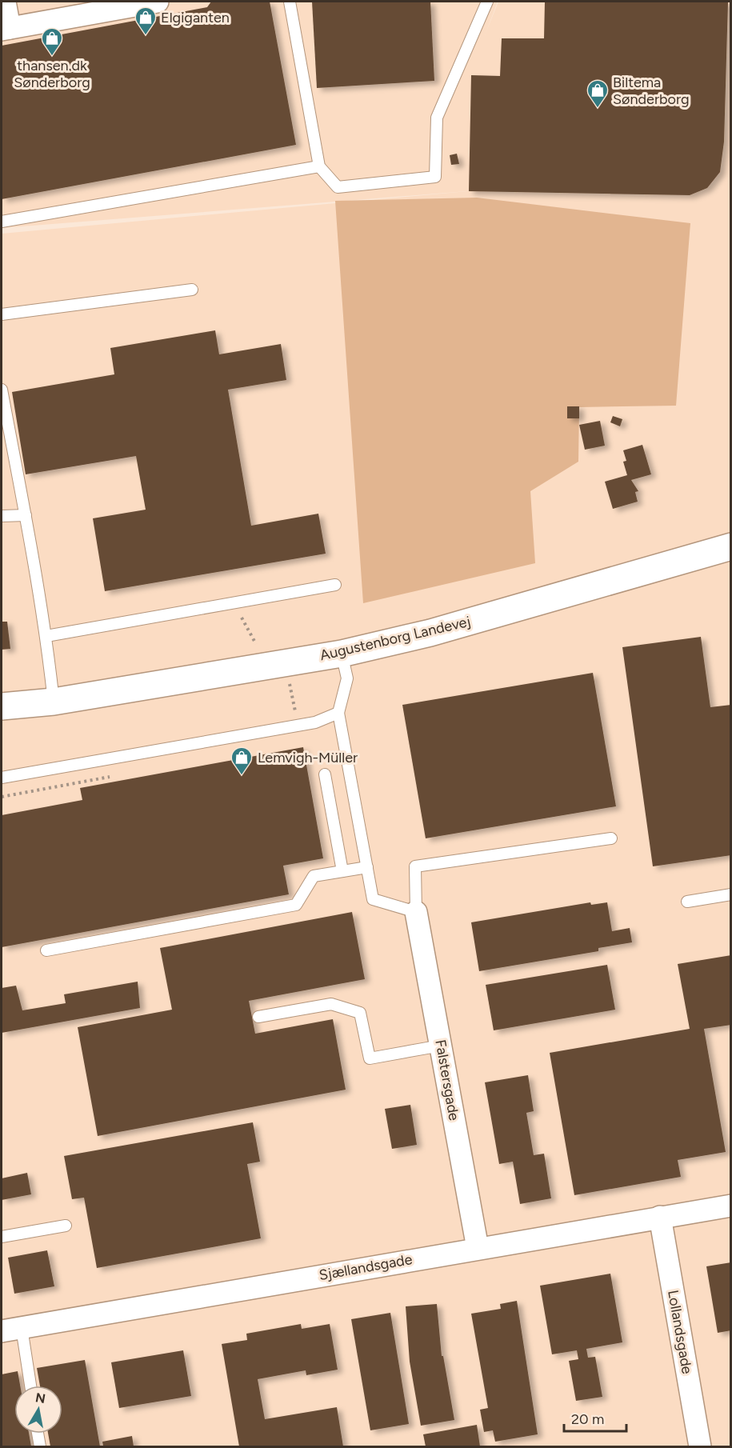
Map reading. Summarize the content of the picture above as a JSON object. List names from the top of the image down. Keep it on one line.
{"streets":{"street":["Augustenborg Landevej","Falstersgade","Sjællandsgade","Lollandsgade"]},"crossings":[["Falstersgade","Sjællandsgade"],["Sjællandsgade","Lollandsgade"]],"places":{"shop":["Elgiganten","thansen.dk Sønderborg","Biltema Sønderborg","Lemvigh-Müller"]},"scale_bar":"20 m","north":"top"}
